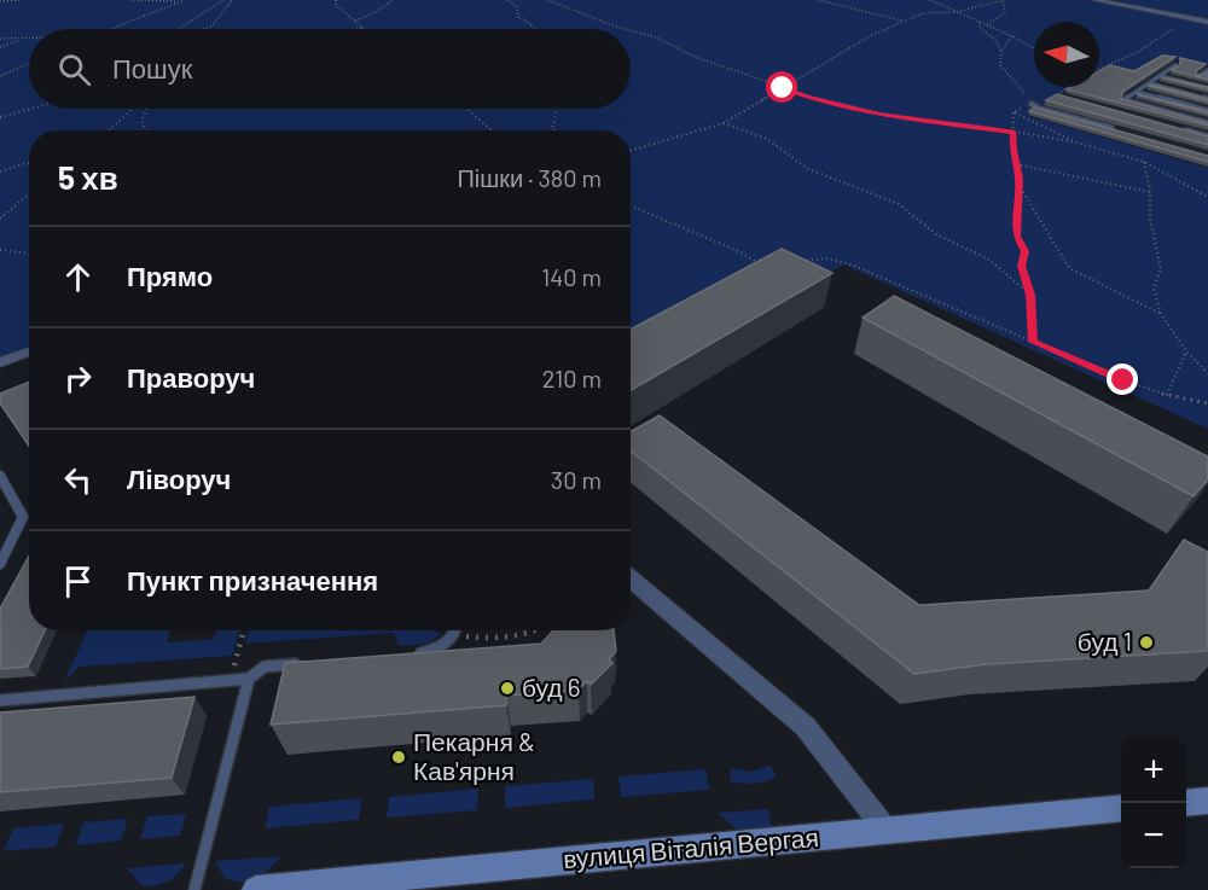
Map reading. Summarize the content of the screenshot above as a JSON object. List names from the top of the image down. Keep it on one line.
{"streets":{"street":["вулиця Віталія Вергая"]},"places":["буд 1","буд 6","Пекарня & Кав'ярня"],"north":"left","page":{"search":"Пошук","heading":["5 хв","Пішки · 380 m"],"list":[["Прямо","140 m"],["Праворуч","210 m"],["Ліворуч","30 m"],"Пункт призначення"],"map_buttons":["+","−"]}}
